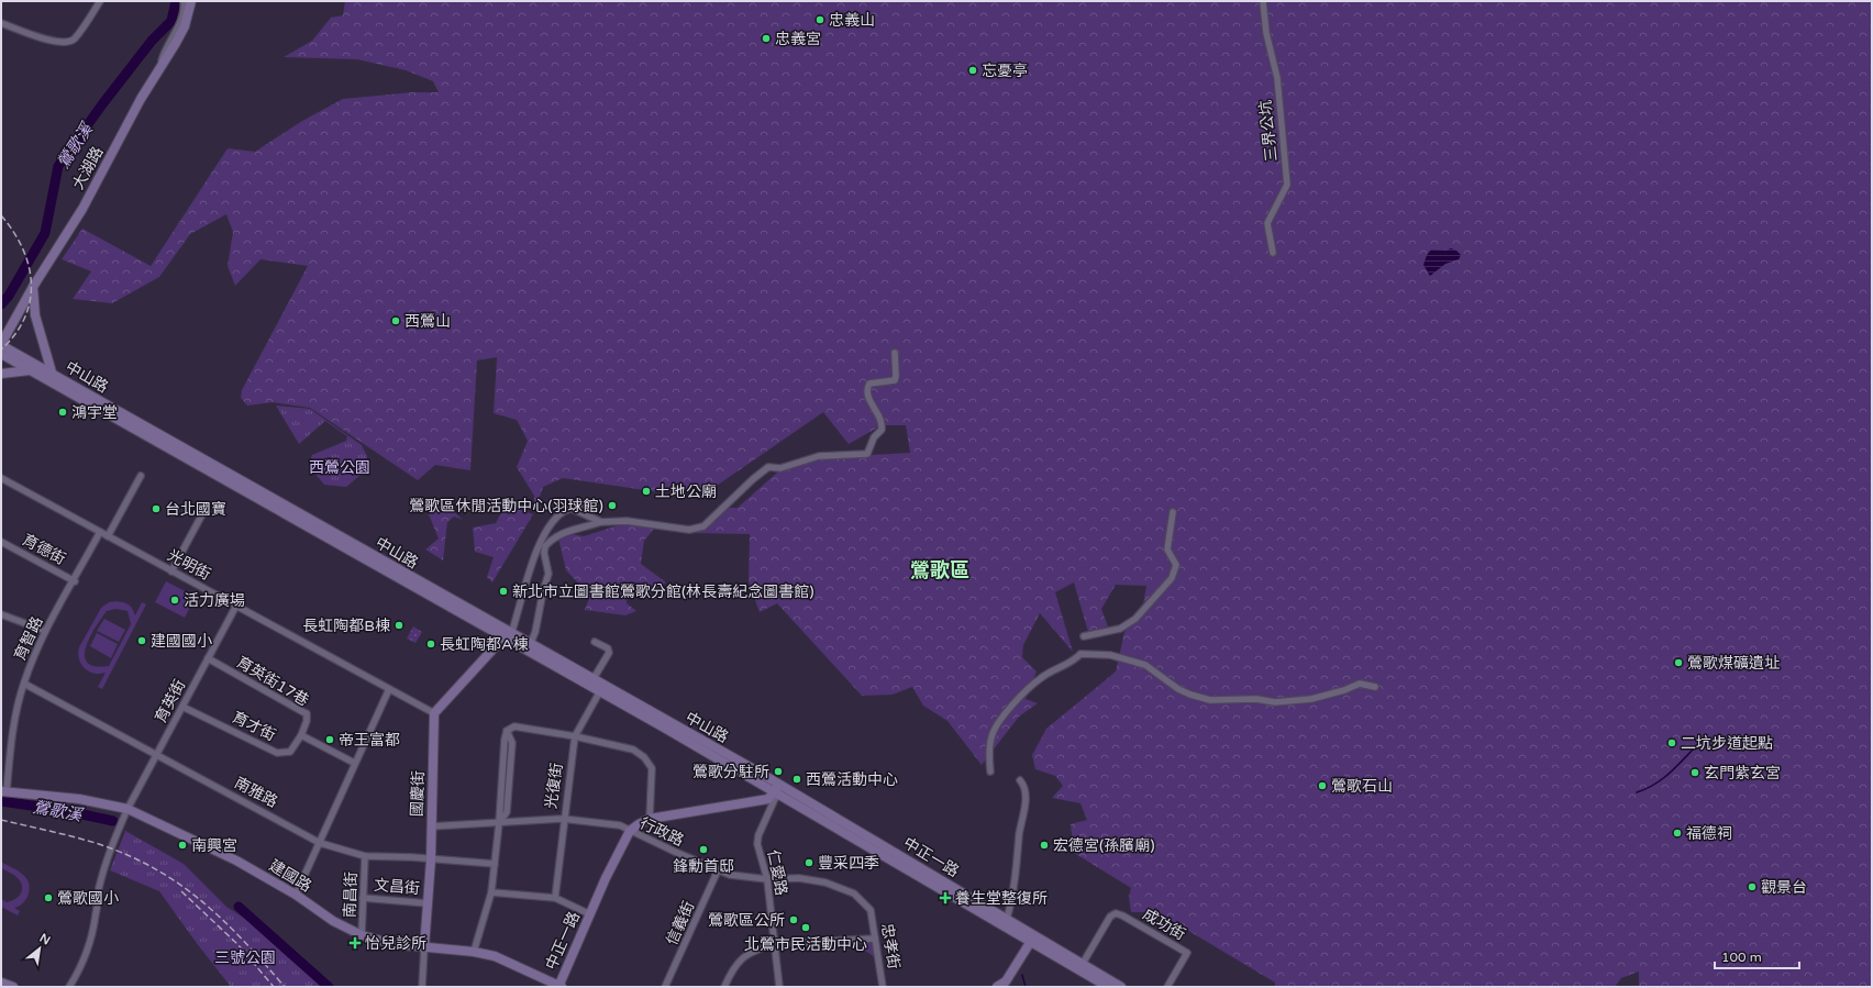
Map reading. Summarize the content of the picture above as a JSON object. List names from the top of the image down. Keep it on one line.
{"streets":{"street":["三界公坑","大湖路","中山路","育德街","光明街","育智路","育英街17巷","育英街","育才街","光復街","南雅路","國慶街","行政路","中正一路","仁愛路","建國路","文昌街","南昌街","信義街","成功街","忠孝街"]},"crossings":[["大湖路","中山路"],["中山路","光復街"],["中山路","中正一路"],["中山路","仁愛路"],["育德街","育智路"],["光明街","育智路"],["光明街","育英街"],["光明街","國慶街"],["育智路","南雅路"],["育智路","建國路"],["育英街17巷","育英街"],["育英街17巷","育才街"],["育英街","育才街"],["育英街","南雅路"],["育英街","建國路"],["光復街","行政路"],["南雅路","國慶街"],["南雅路","南昌街"],["國慶街","行政路"],["國慶街","建國路"],["國慶街","文昌街"],["行政路","中正一路"],["行政路","仁愛路"],["行政路","信義街"],["行政路","忠孝街"],["中正一路","仁愛路"],["中正一路","建國路"],["中正一路","成功街"],["建國路","南昌街"],["文昌街","南昌街"]],"districts":["鶯歌區"],"water":["鶯歌溪"],"parks":["西鶯公園","三號公園"],"places":{"other":["忠義山","忠義宮","忘憂亭","西鶯山","鴻宇堂","土地公廟","鶯歌區休閒活動中心(羽球館)","台北國寶","新北市立圖書館鶯歌分館(林長壽紀念圖書館)","活力廣場","長虹陶都B棟","建國國小","長虹陶都A棟","鶯歌煤礦遺址","帝王富都","二坑步道起點","鶯歌分駐所","玄門紫玄宮","西鶯活動中心","鶯歌石山","福德祠","南興宮","宏德宮(孫臏廟)","鋒勳首邸","豐采四季","觀景台","鶯歌國小","鶯歌區公所","北鶯市民活動中心"],"health":["養生堂整復所","怡兒診所"]},"scale_bar":"100 m","north":"top right"}
